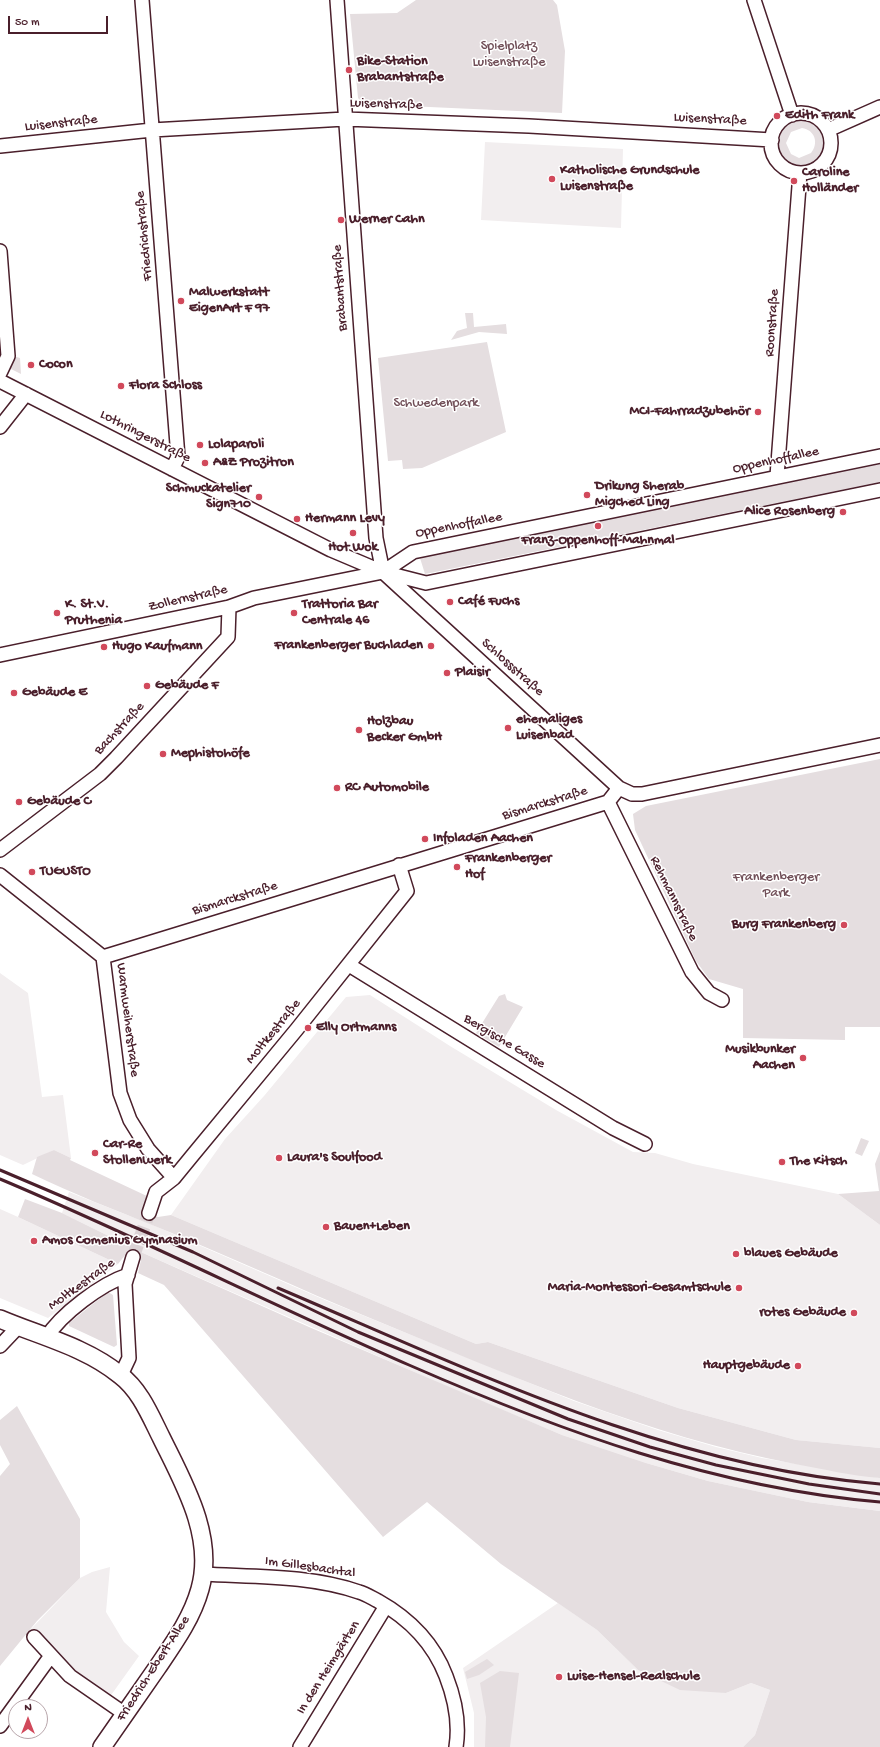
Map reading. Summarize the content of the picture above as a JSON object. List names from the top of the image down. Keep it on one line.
{"streets":{"main road":["Friedrich-Ebert-Allee"],"street":["Luisenstraße","Friedrichstraße","Brabantstraße","Roonstraße","Lothringerstraße","Oppenhoffallee","Zollernstraße","Schlossstraße","Bachstraße","Bismarckstraße","Rehmannstraße","Warmweiherstraße","Moltkestraße","Bergische Gasse","Im Gillesbachtal","In den Heimgärten"]},"crossings":[["Luisenstraße","Friedrichstraße"],["Luisenstraße","Brabantstraße"],["Luisenstraße","Roonstraße"],["Friedrichstraße","Lothringerstraße"],["Brabantstraße","Lothringerstraße"],["Brabantstraße","Oppenhoffallee"],["Brabantstraße","Zollernstraße"],["Brabantstraße","Schlossstraße"],["Roonstraße","Oppenhoffallee"],["Lothringerstraße","Oppenhoffallee"],["Lothringerstraße","Zollernstraße"],["Lothringerstraße","Schlossstraße"],["Oppenhoffallee","Zollernstraße"],["Oppenhoffallee","Schlossstraße"],["Zollernstraße","Schlossstraße"],["Zollernstraße","Bachstraße"],["Schlossstraße","Bismarckstraße"],["Bismarckstraße","Rehmannstraße"],["Bismarckstraße","Warmweiherstraße"],["Bismarckstraße","Moltkestraße"],["Warmweiherstraße","Moltkestraße"],["Moltkestraße","Bergische Gasse"],["Moltkestraße","Friedrich-Ebert-Allee"],["Im Gillesbachtal","In den Heimgärten"],["Im Gillesbachtal","Friedrich-Ebert-Allee"]],"parks":["Spielplatz Luisenstraße","Schwedenpark","Frankenberger Park"],"places":["Bike-Station Brabantstraße","Edith Frank","Katholische Grundschule Luisenstraße","Caroline Holländer","Werner Cahn","Malwerkstatt EigenArt F 97","Cocon","Flora Schloss","MCI-Fahrradzubehör","Lolaparoli","A&Z Prozitron","Drikung Sherab Migched Ling","Schmuckatelier Sign710","Alice Rosenberg","Hermann Levy","Franz-Oppenhoff-Mahnmal","Hot Wok","Café Fuchs","K. St.V. Pruthenia","Trattoria Bar Centrale 46","Frankenberger Buchladen","Hugo Kaufmann","Plaisir","Gebäude F","Gebäude E","ehemaliges Luisenbad","Holzbau Becker GmbH","Mephistohöfe","RC Automobile","Gebäude C","Infoladen Aachen","Frankenberger Hof","TUGUSTO","Burg Frankenberg","Elly Ortmanns","Musikbunker Aachen","Car-Re Stollenwerk","Laura's Soulfood","The Kitsch","Bauen+Leben","Amos Comenius Gymnasium","blaues Gebäude","Maria-Montessori-Gesamtschule","rotes Gebäude","Hauptgebäude","Luise-Hensel-Realschule"],"scale_bar":"50 m","north":"top"}
